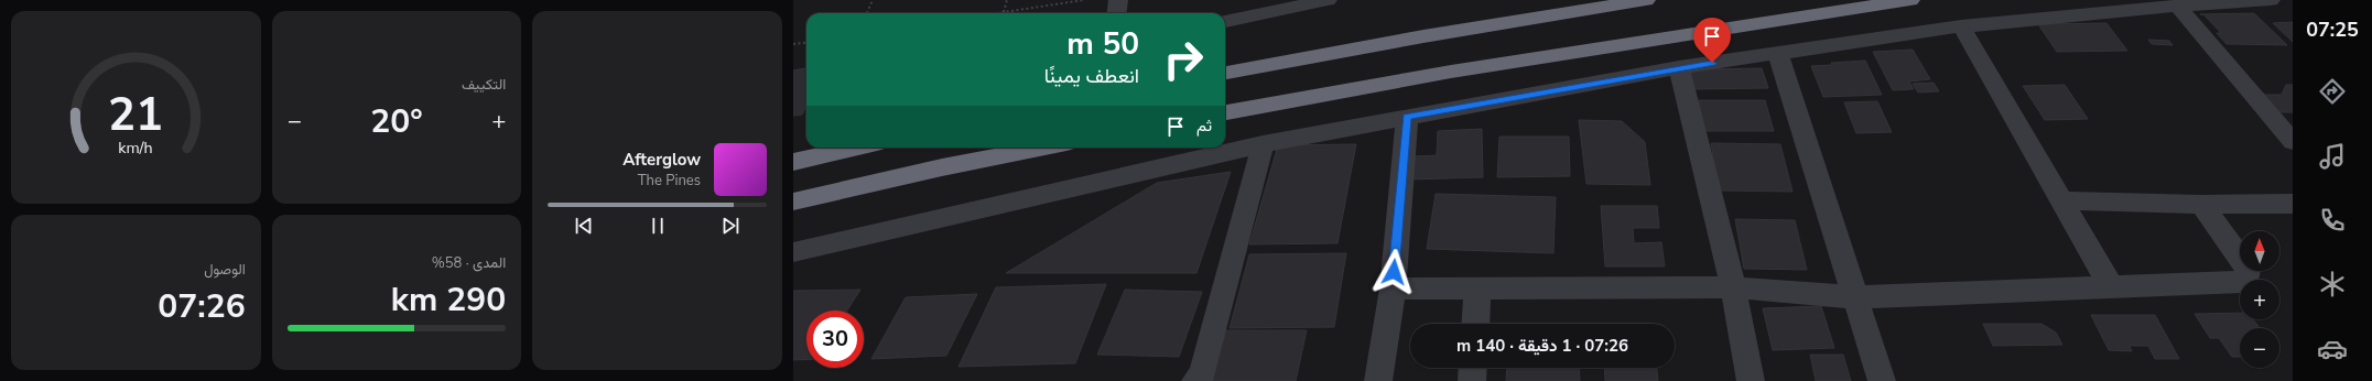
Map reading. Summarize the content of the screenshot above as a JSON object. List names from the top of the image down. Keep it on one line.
{"north":"top","page":{"tabs":"07:25","tile":["التكييف",["المدى · 58%","290 km"],["الوصول","07:26"]],"turn":["50 m","انعطف يمينًا"],"heat":["−","20°","+"],"then":"ثم","song":["Afterglow","The Pines"],"map_buttons":["+","−"],"limit":"30","trip":"07:26 · 1 دقيقة · 140 m","gauge":["21","km/h"]}}
